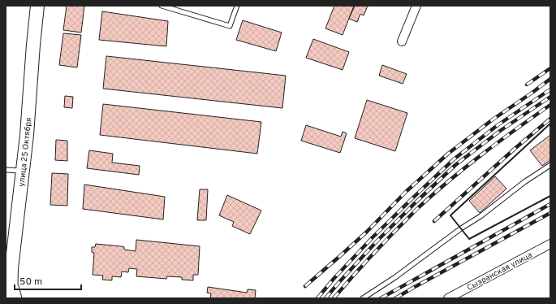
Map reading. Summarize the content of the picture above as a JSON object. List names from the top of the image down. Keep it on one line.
{"streets":{"main road":["улица 25 Октября"],"street":["Сызранская улица"]},"scale_bar":"50 m"}
